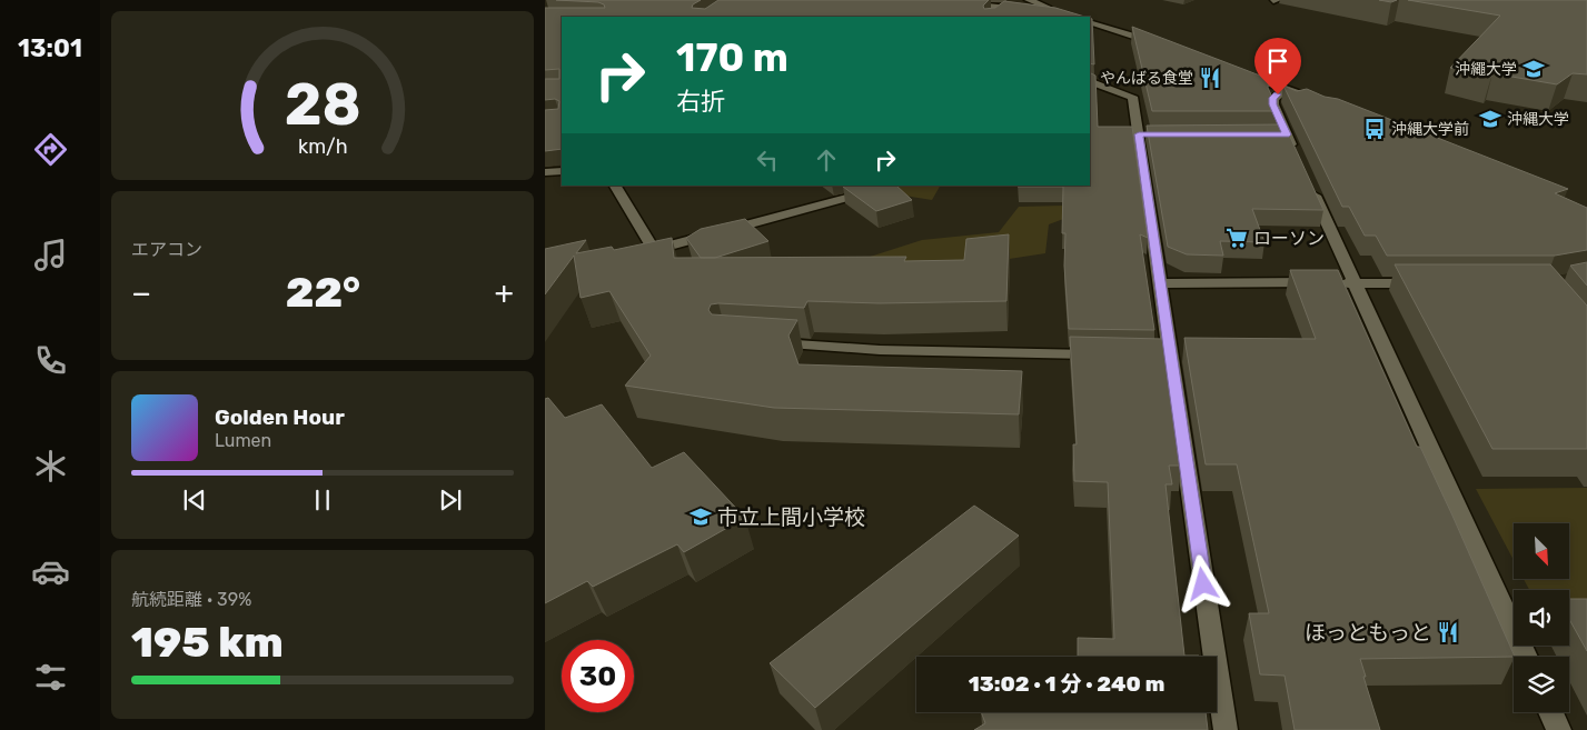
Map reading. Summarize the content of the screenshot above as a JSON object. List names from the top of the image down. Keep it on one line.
{"places":{"school or university":["沖繩大学","沖縄大学","市立上間小学校"],"restaurant":["やんばる食堂","ほっともっと"],"bus stop":["沖縄大学前"],"supermarket":["ローソン"]},"north":"bottom right","page":{"tabs":"13:01","turn":["170 m","右折"],"tile":["エアコン",["航続距離 · 39%","195 km"]],"heat":["−","22°","+"],"song":["Golden Hour","Lumen"],"limit":"30","trip":"13:02 · 1 分 · 240 m","gauge":["28","km/h"]}}
